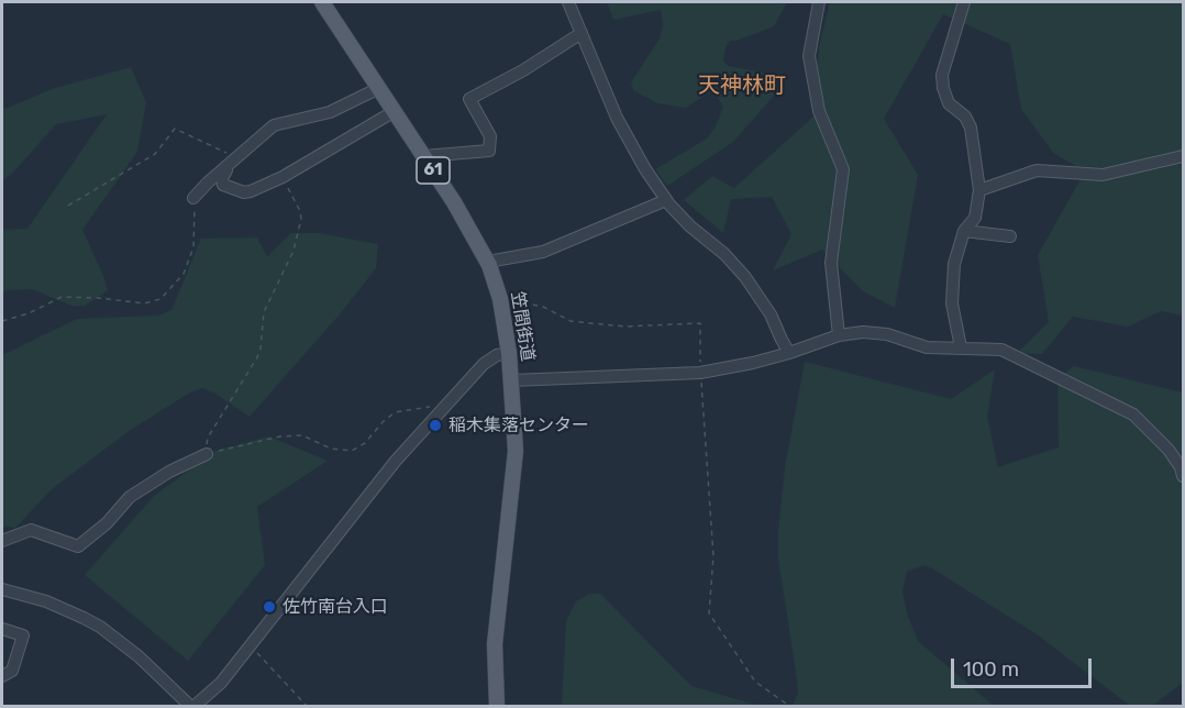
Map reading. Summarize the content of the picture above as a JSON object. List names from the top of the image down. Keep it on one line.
{"streets":{"main road":["61","笠間街道"]},"districts":["天神林町"],"places":["稲木集落センター","佐竹南台入口"],"scale_bar":"100 m"}
